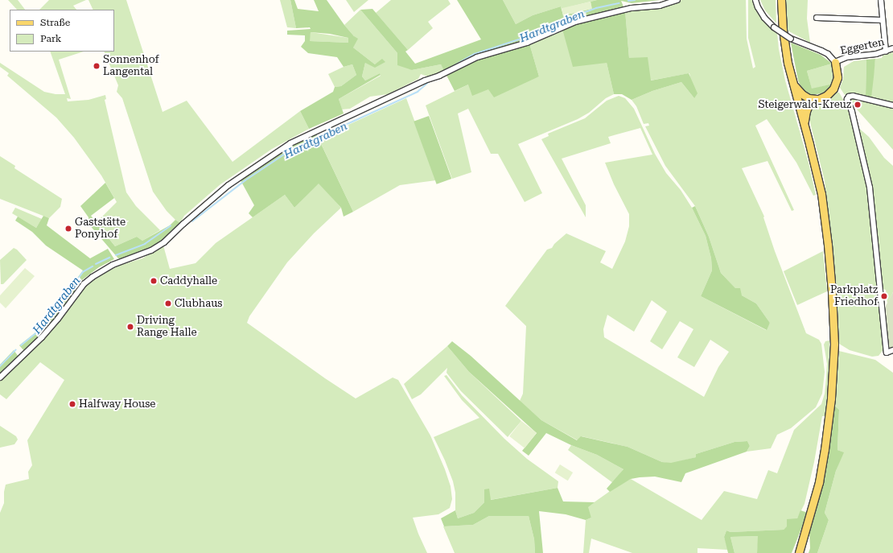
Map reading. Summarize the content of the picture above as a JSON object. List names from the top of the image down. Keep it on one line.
{"streets":{"street":["Eggerten"]},"water":["Hardtgraben"],"places":["Sonnenhof Langental","Steigerwald-Kreuz","Gaststätte Ponyhof","Caddyhalle","Parkplatz Friedhof","Clubhaus","Driving Range Halle","Halfway House"],"legend":["Straße","Park"]}
